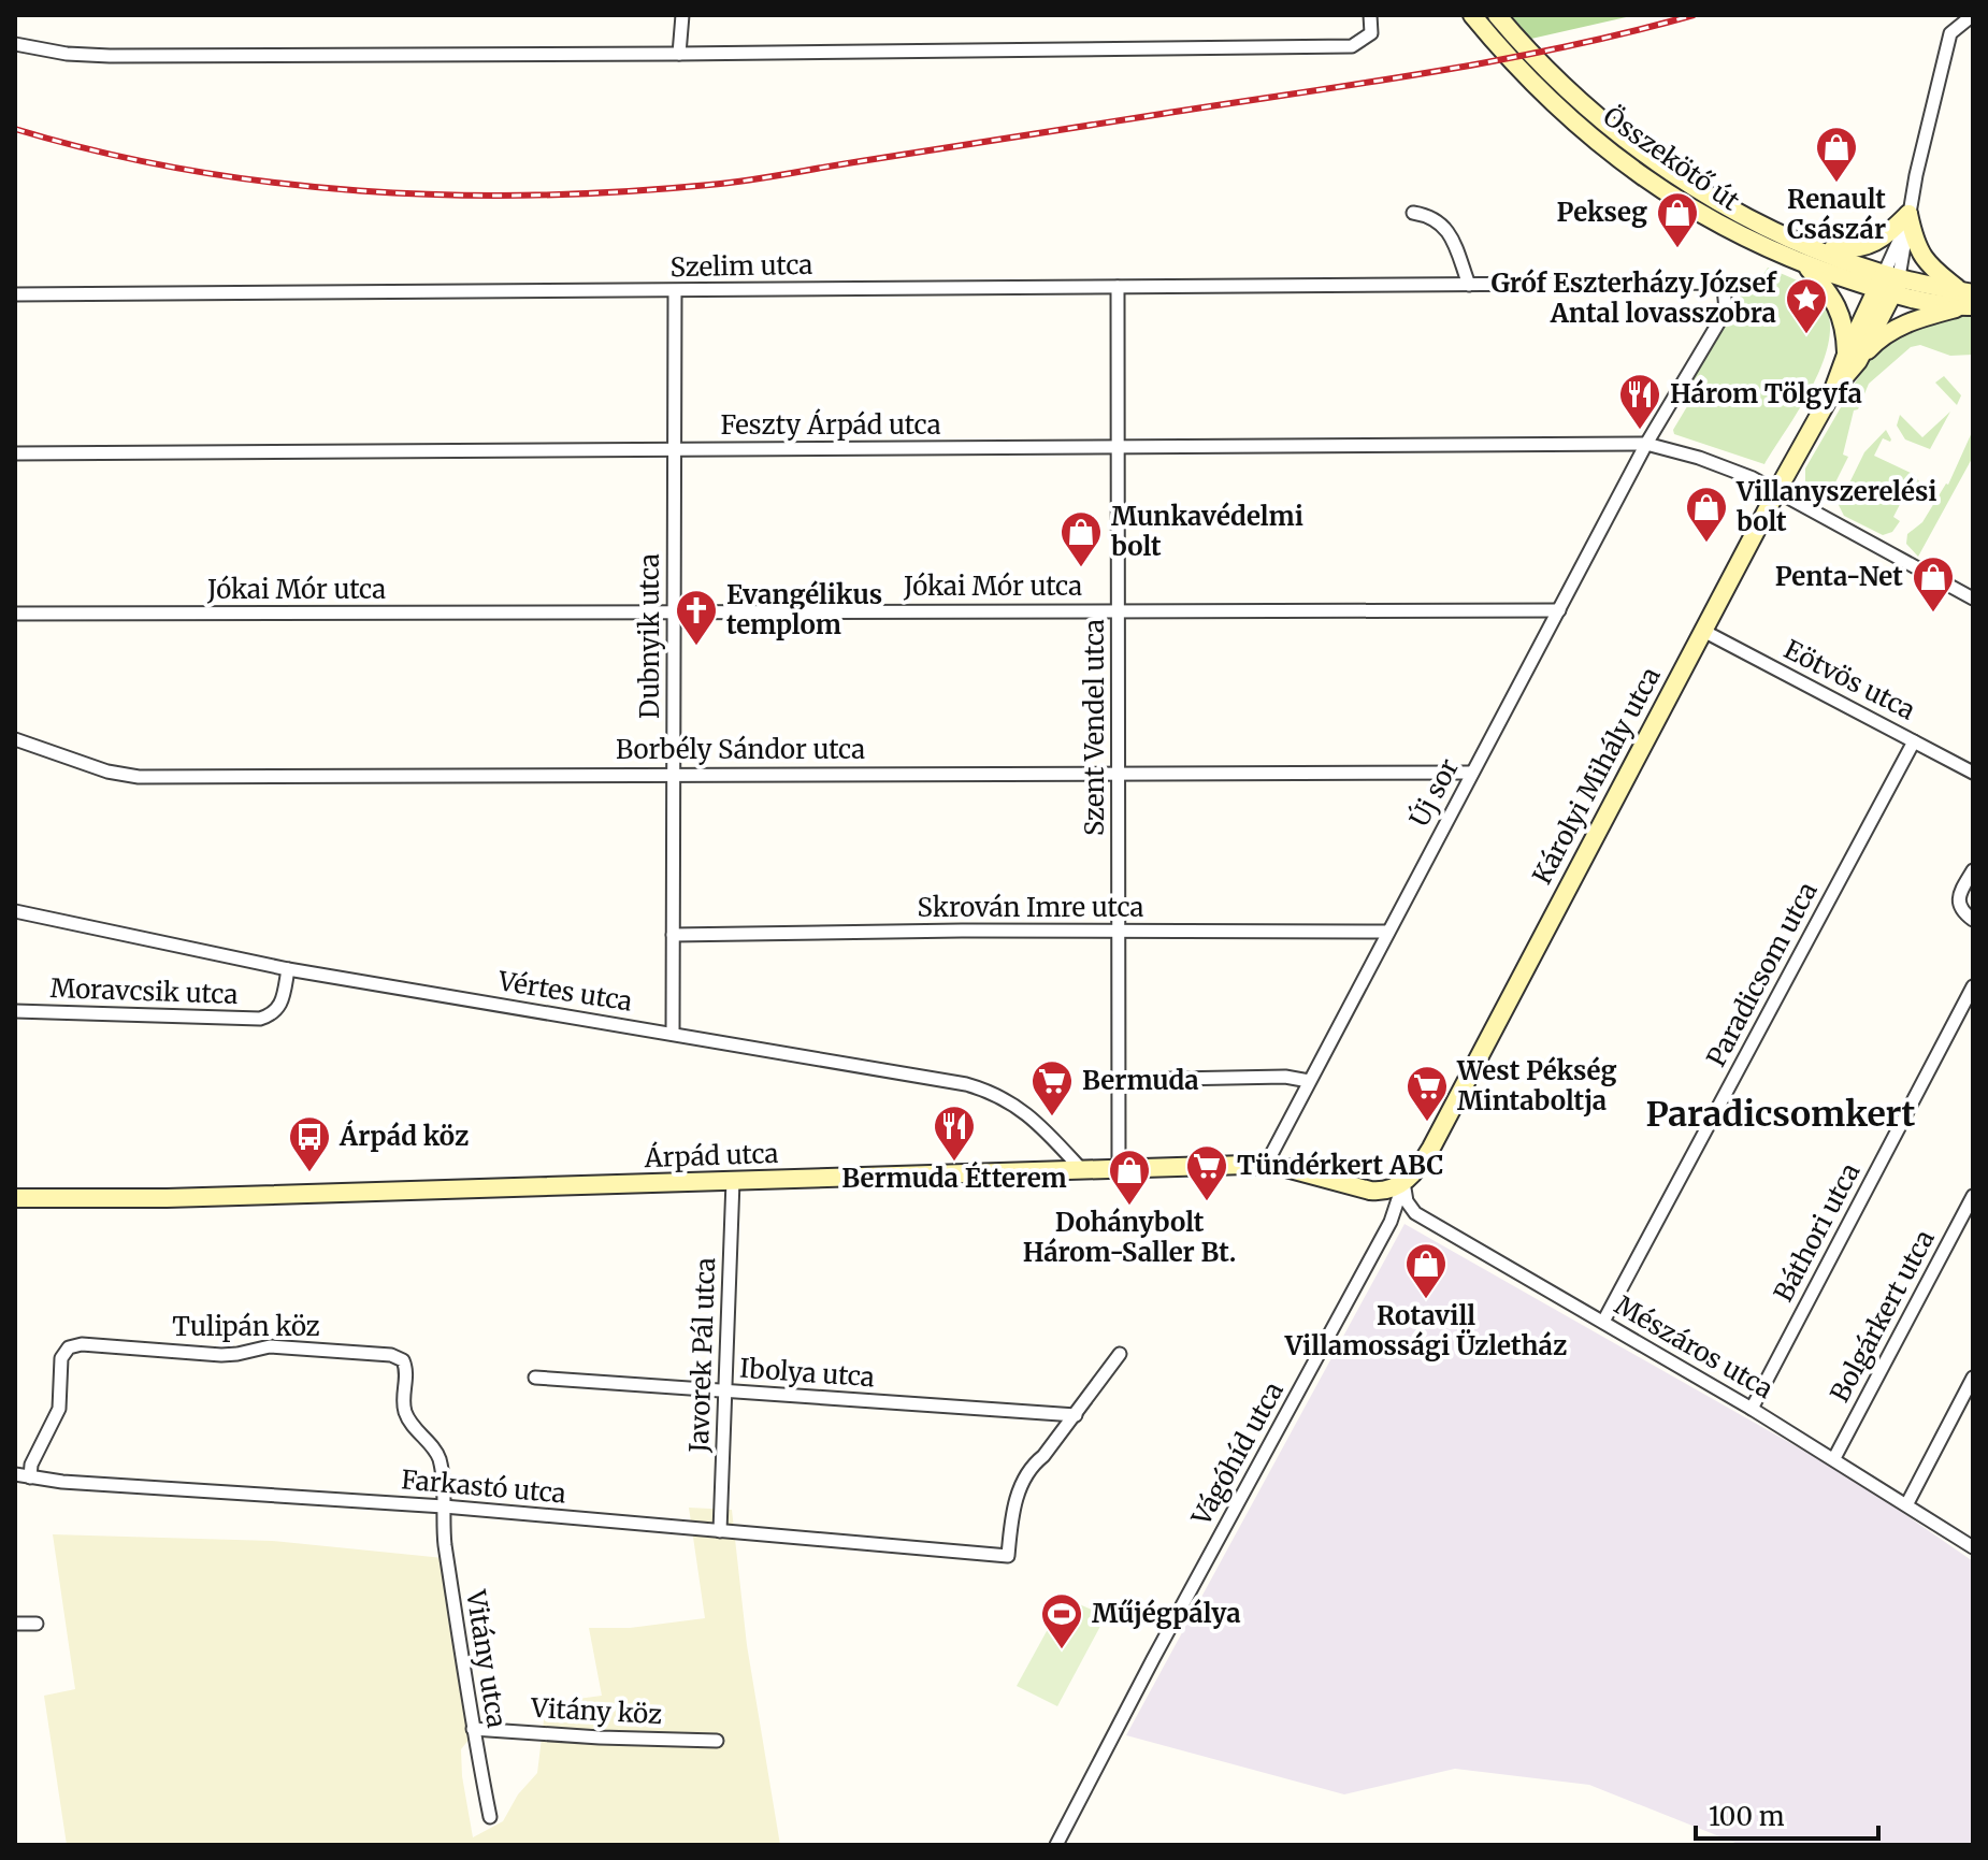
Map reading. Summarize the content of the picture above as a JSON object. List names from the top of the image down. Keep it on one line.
{"streets":{"street":["Összekötő út","Szelim utca","Feszty Árpád utca","Jókai Mór utca","Dubnyik utca","Eötvös utca","Szent Vendel utca","Borbély Sándor utca","Károlyi Mihály utca","Új sor","Skrován Imre utca","Paradicsom utca","Moravcsik utca","Vértes utca","Árpád utca","Báthori utca","Bolgárkert utca","Tulipán köz","Mészáros utca","Javorek Pál utca","Ibolya utca","Vágóhíd utca","Farkastó utca","Vitány utca","Vitány köz"]},"crossings":[["Összekötő út","Károlyi Mihály utca"],["Szelim utca","Dubnyik utca"],["Szelim utca","Szent Vendel utca"],["Szelim utca","Új sor"],["Feszty Árpád utca","Dubnyik utca"],["Feszty Árpád utca","Szent Vendel utca"],["Feszty Árpád utca","Károlyi Mihály utca"],["Feszty Árpád utca","Új sor"],["Jókai Mór utca","Dubnyik utca"],["Jókai Mór utca","Szent Vendel utca"],["Jókai Mór utca","Új sor"],["Dubnyik utca","Borbély Sándor utca"],["Dubnyik utca","Skrován Imre utca"],["Dubnyik utca","Vértes utca"],["Eötvös utca","Károlyi Mihály utca"],["Eötvös utca","Paradicsom utca"],["Szent Vendel utca","Borbély Sándor utca"],["Szent Vendel utca","Skrován Imre utca"],["Szent Vendel utca","Árpád utca"],["Borbély Sándor utca","Új sor"],["Károlyi Mihály utca","Árpád utca"],["Károlyi Mihály utca","Mészáros utca"],["Károlyi Mihály utca","Vágóhíd utca"],["Új sor","Skrován Imre utca"],["Új sor","Árpád utca"],["Paradicsom utca","Mészáros utca"],["Moravcsik utca","Vértes utca"],["Vértes utca","Árpád utca"],["Árpád utca","Mészáros utca"],["Árpád utca","Javorek Pál utca"],["Árpád utca","Vágóhíd utca"],["Báthori utca","Mészáros utca"],["Bolgárkert utca","Mészáros utca"],["Tulipán köz","Farkastó utca"],["Tulipán köz","Vitány utca"],["Mészáros utca","Vágóhíd utca"],["Javorek Pál utca","Ibolya utca"],["Javorek Pál utca","Farkastó utca"],["Ibolya utca","Farkastó utca"],["Farkastó utca","Vitány utca"],["Vitány utca","Vitány köz"]],"districts":["Paradicsomkert"],"places":{"shop":["Renault Császár","Pekseg","Villanyszerelési bolt","Munkavédelmi bolt","Penta-Net","Dohánybolt Három-Saller Bt.","Rotavill Villamossági Üzletház"],"place":["Gróf Eszterházy József Antal lovasszobra"],"restaurant":["Három Tölgyfa","Bermuda Étterem"],"church":["Evangélikus templom"],"supermarket":["Bermuda","West Pékség Mintaboltja","Tündérkert ABC"],"bus stop":["Árpád köz"],"sports":["Műjégpálya"]},"scale_bar":"100 m"}
